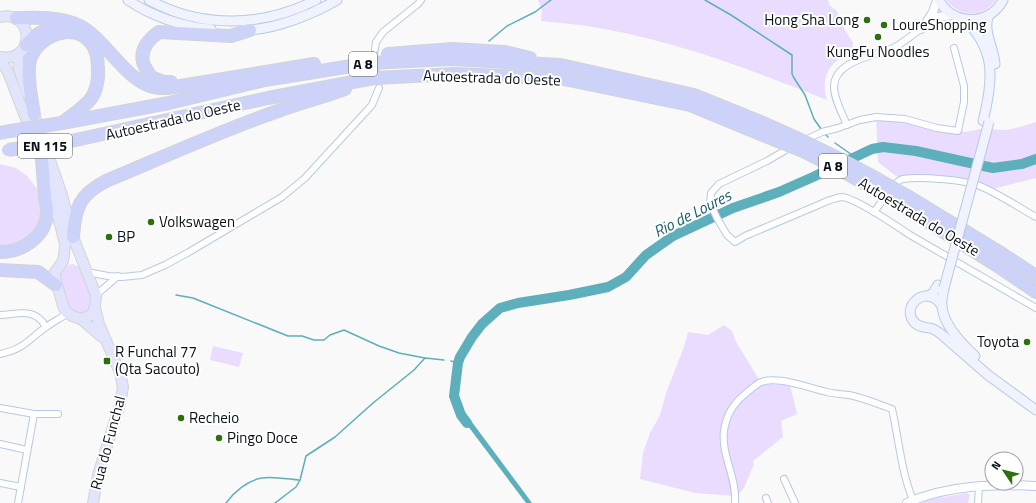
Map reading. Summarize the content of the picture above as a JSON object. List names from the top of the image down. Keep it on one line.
{"streets":{"highway":["A 8","Autoestrada do Oeste"],"main road":["EN 115","Rua do Funchal"]},"crossings":[["EN 115","Rua do Funchal"]],"water":["Rio de Loures"],"places":{"other":["Hong Sha Long","LoureShopping","KungFu Noodles","Volkswagen","BP","Toyota","Recheio","Pingo Doce"],"transit":["R Funchal 77 (Qta Sacouto)"]},"north":"top left"}
